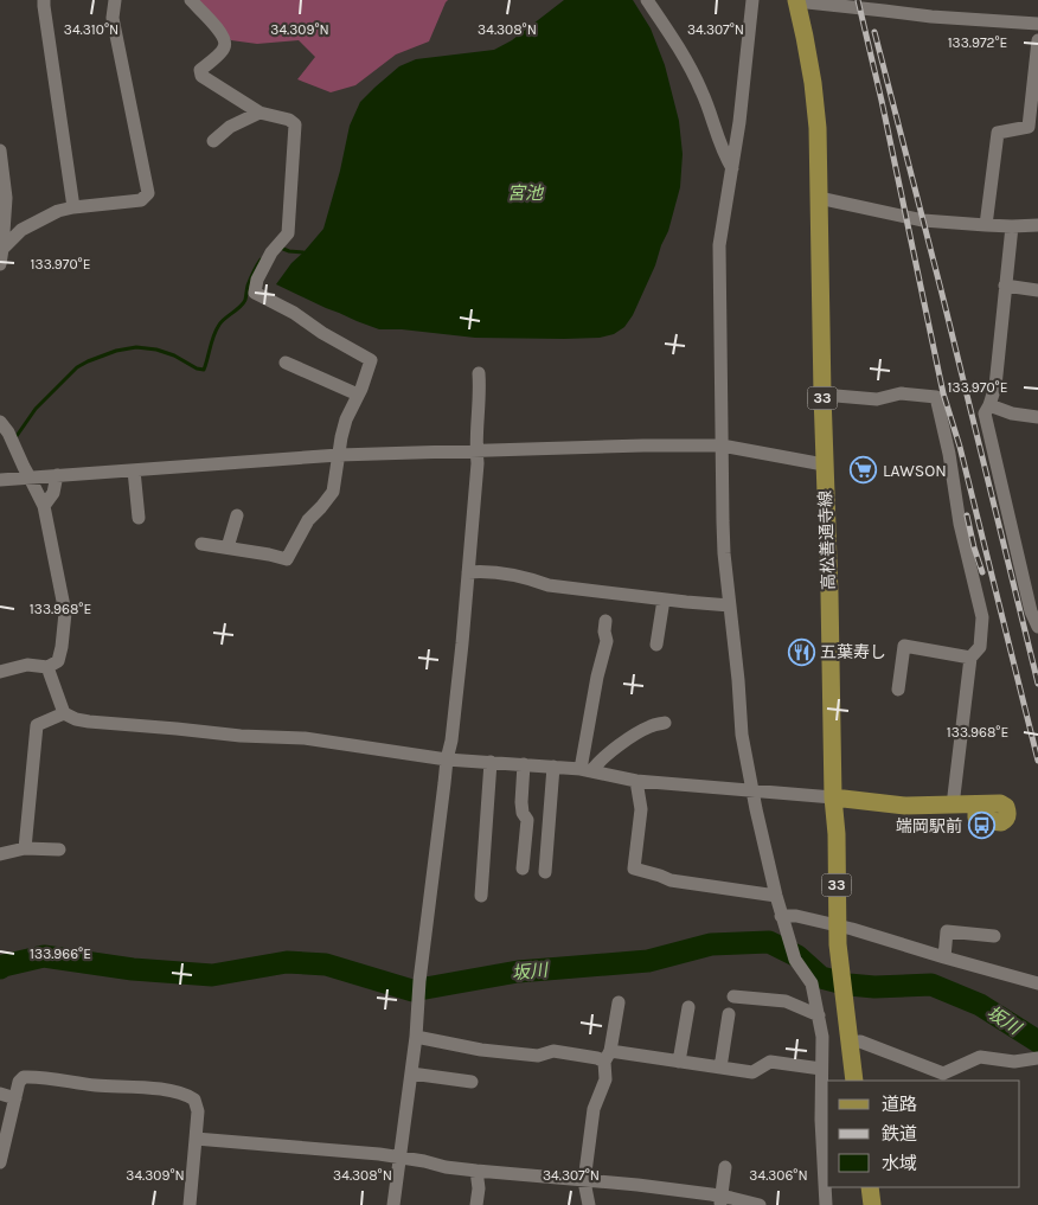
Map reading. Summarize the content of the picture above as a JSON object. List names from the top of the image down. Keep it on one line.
{"streets":{"main road":["33","高松善通寺線"]},"water":["宮池","坂川"],"places":{"supermarket":["LAWSON"],"restaurant":["五葉寿し"],"bus stop":["端岡駅前"]},"legend":["道路","鉄道","水域"],"coordinates":["34.310°N","34.309°N","34.308°N","34.307°N","133.972°E","133.970°E","133.968°E","133.966°E","34.306°N"]}
